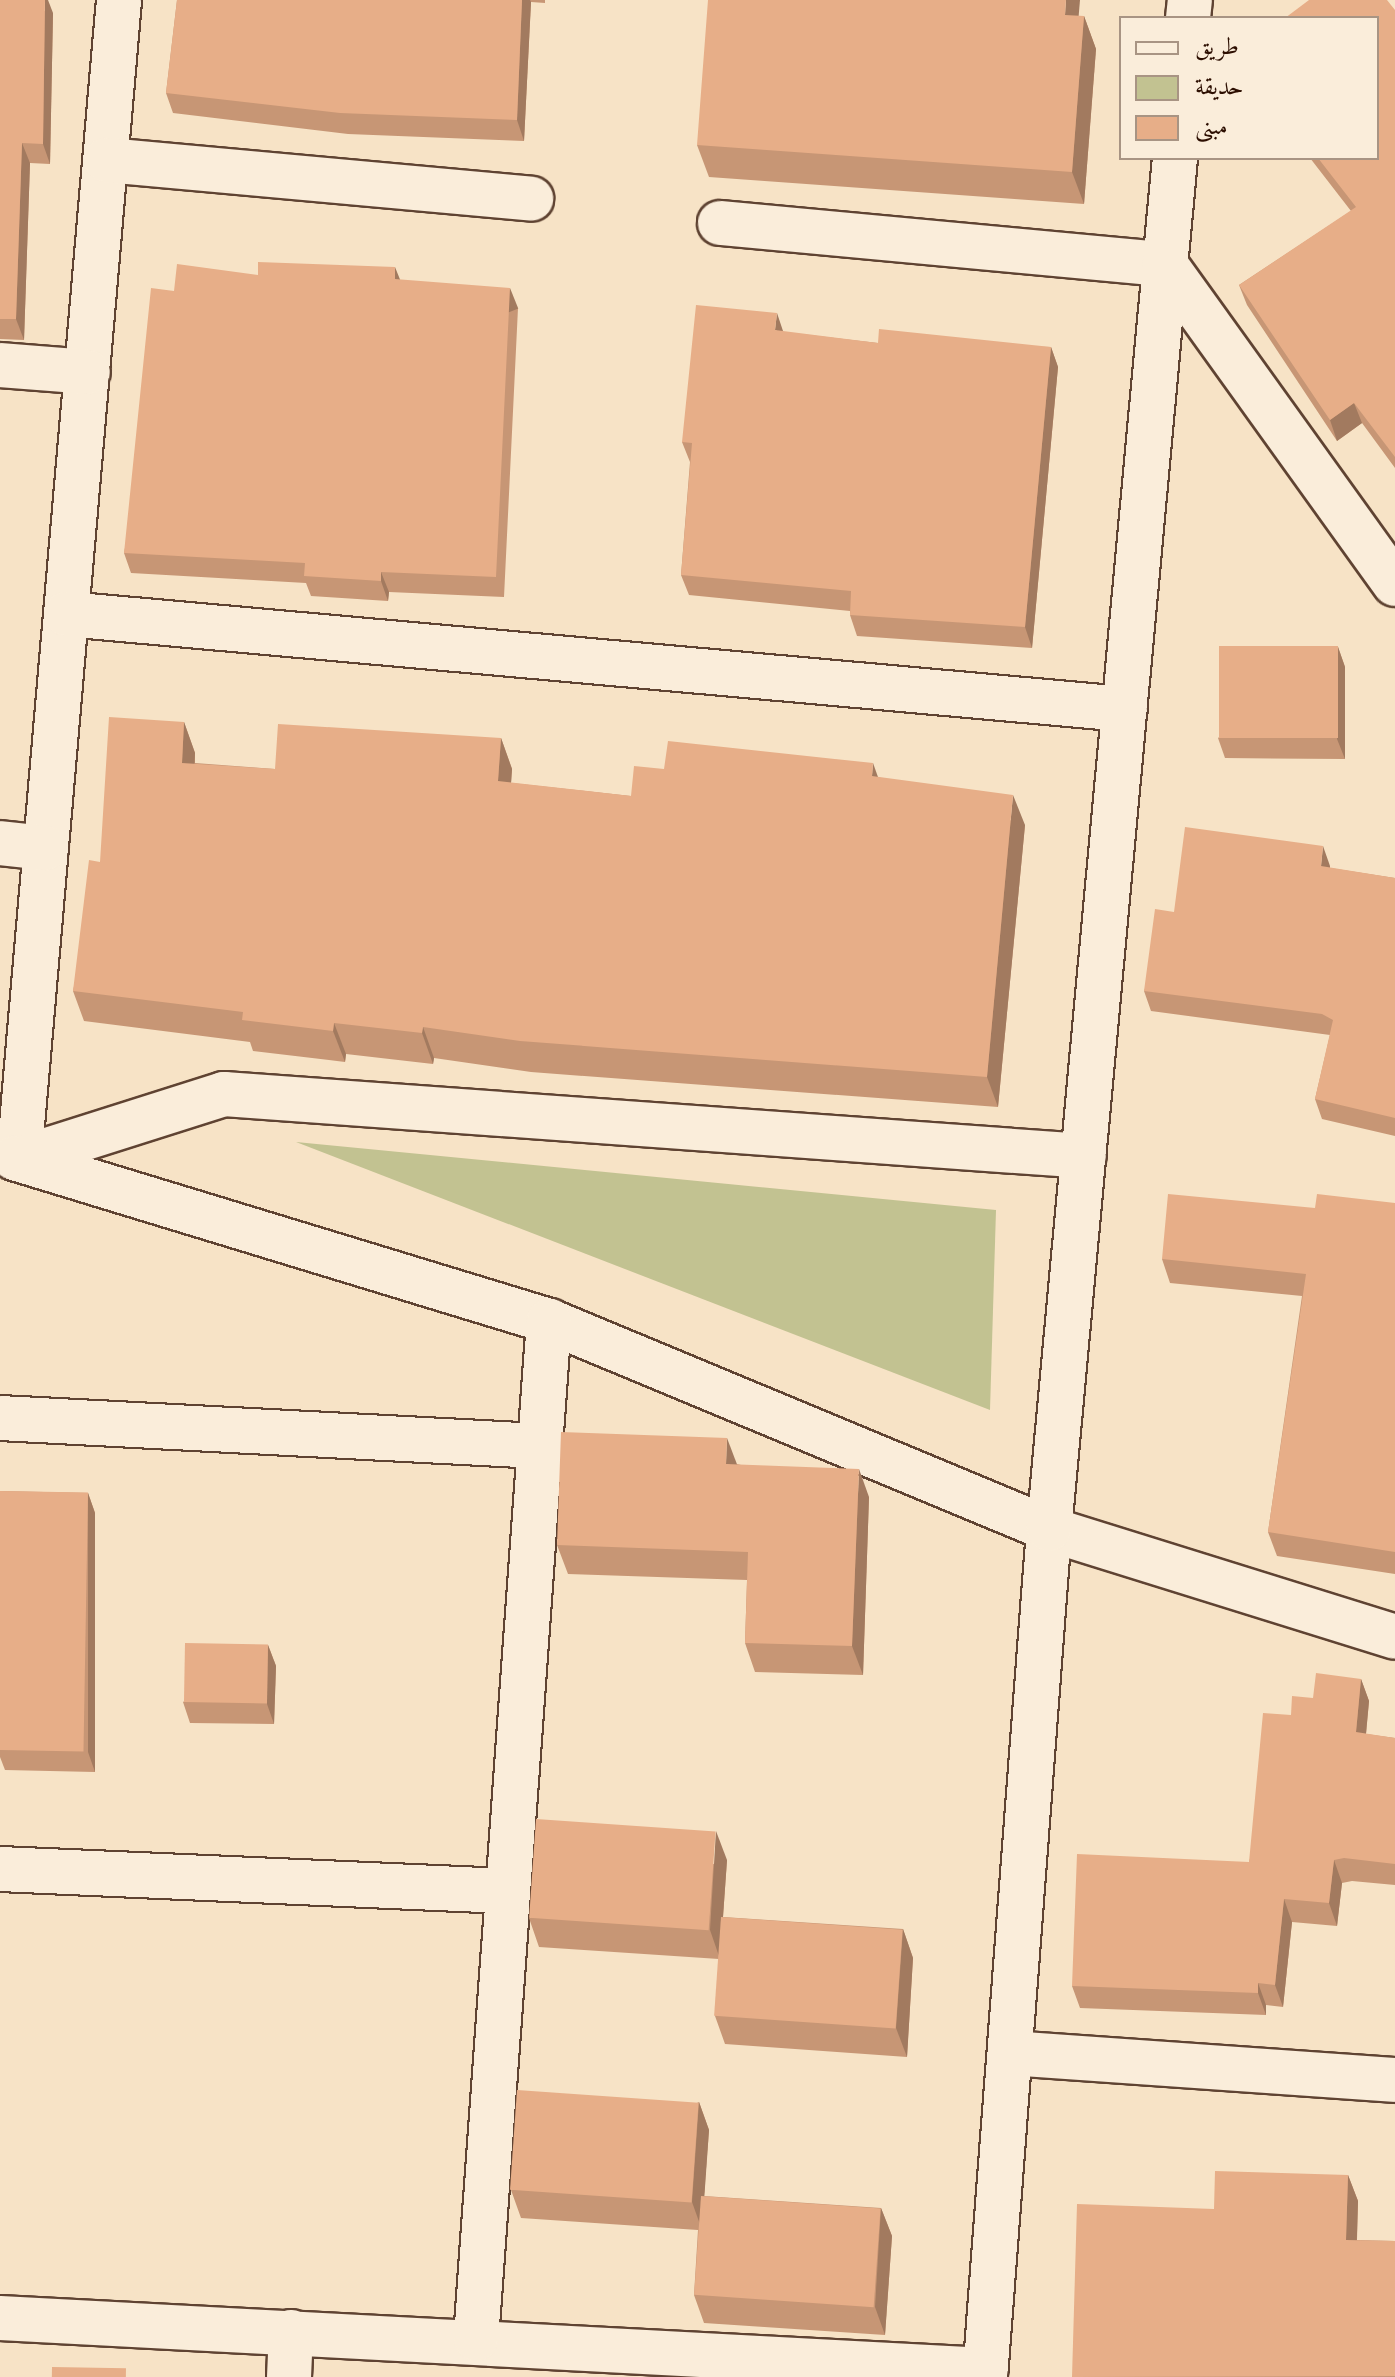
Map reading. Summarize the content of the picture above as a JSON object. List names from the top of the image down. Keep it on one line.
{"legend":["طريق","حديقة","مبنى"]}
